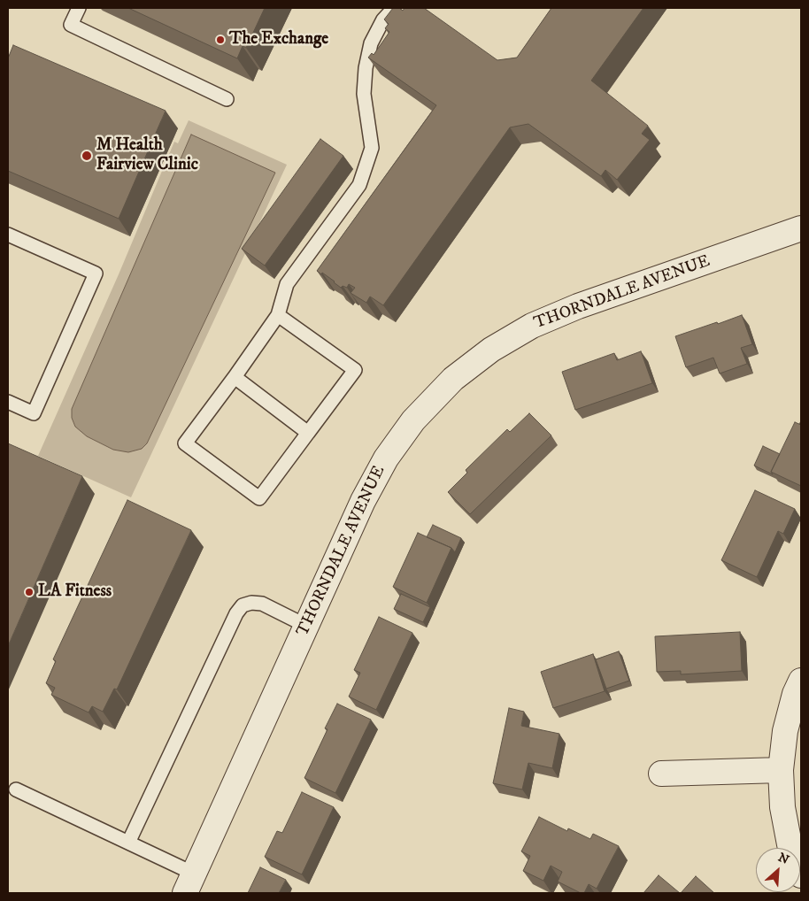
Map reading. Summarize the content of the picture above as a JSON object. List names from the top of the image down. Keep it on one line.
{"streets":{"street":["THORNDALE AVENUE"]},"places":["The Exchange","M Health Fairview Clinic","LA Fitness"],"north":"top right"}
